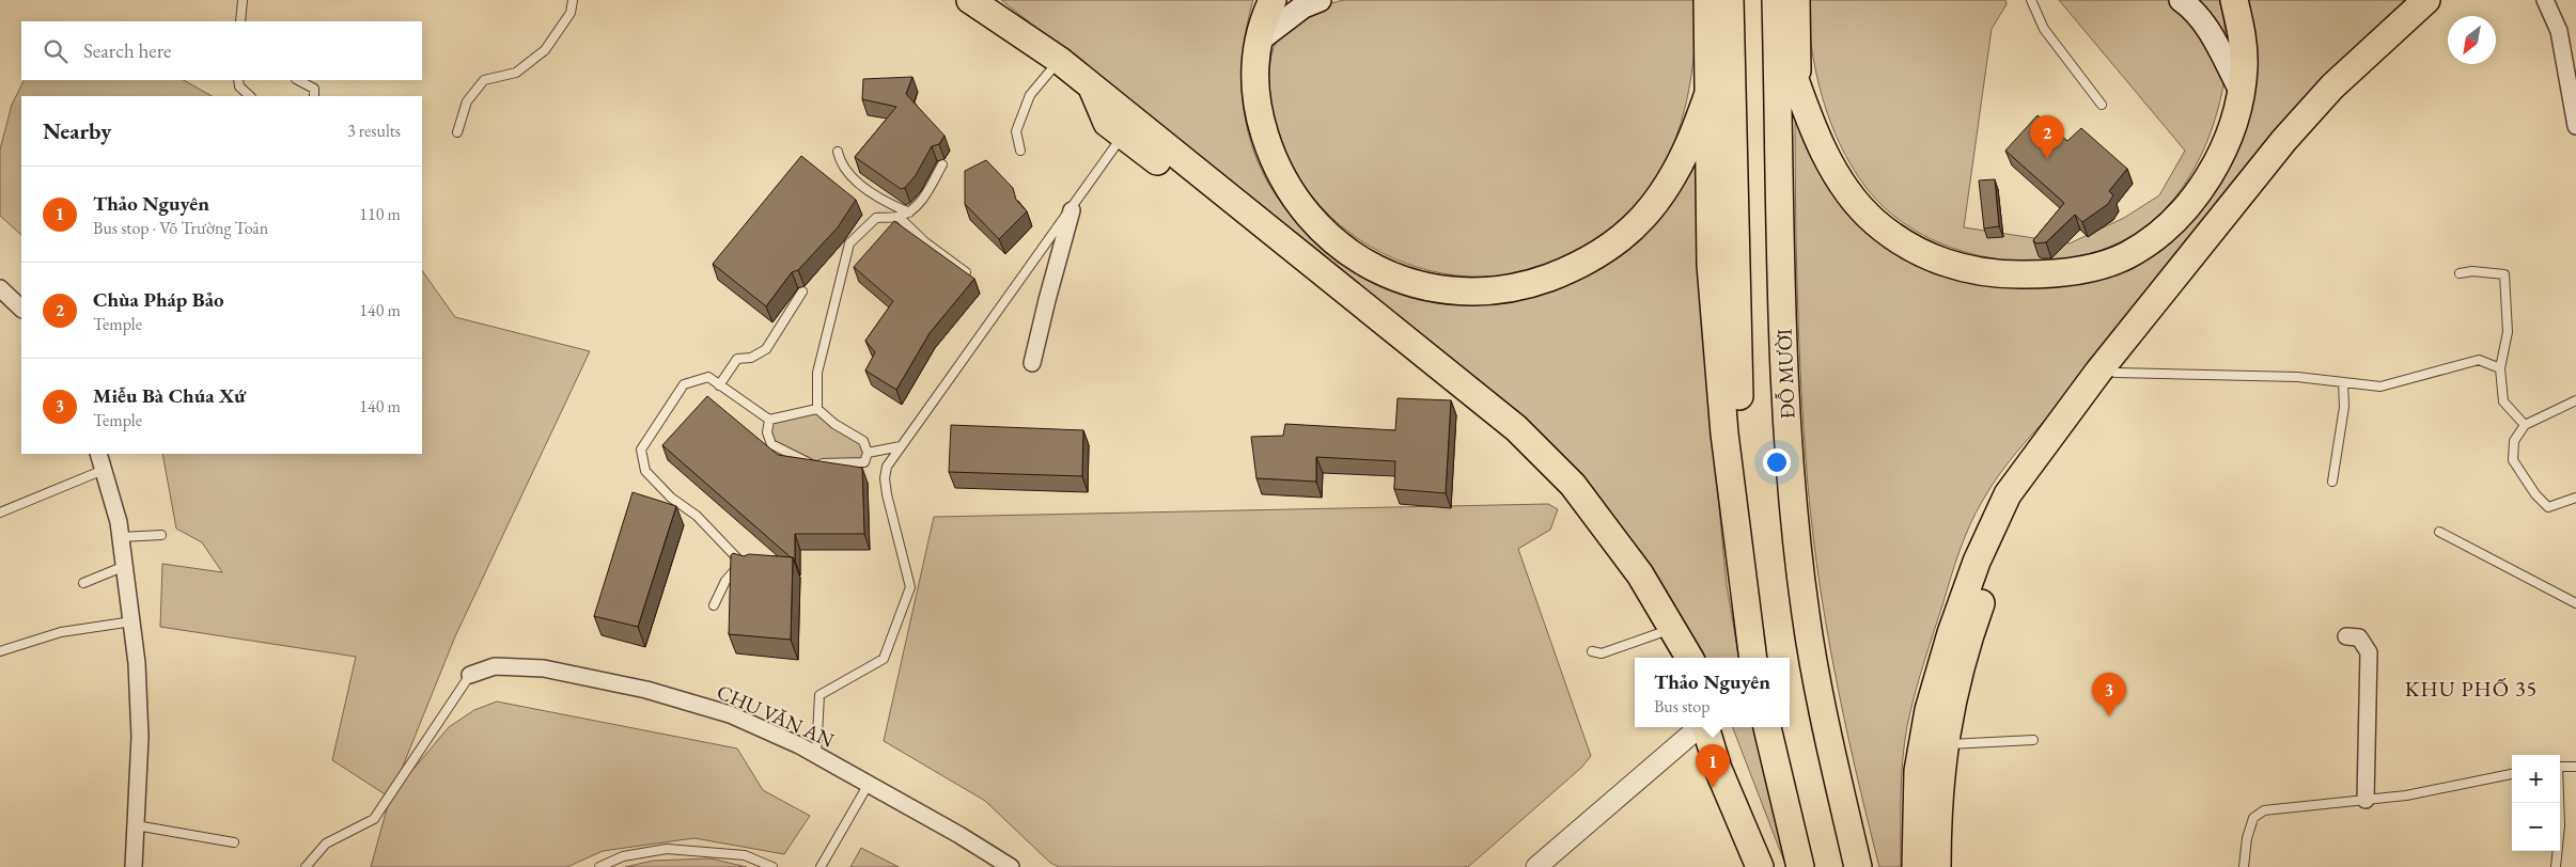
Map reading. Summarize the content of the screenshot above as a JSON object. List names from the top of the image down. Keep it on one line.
{"streets":{"highway":["ĐỖ MƯỜI"],"street":["CHU VĂN AN"]},"districts":["KHU PHỐ 35"],"north":"bottom left","page":{"search":"Search here","heading":["Nearby","3 results"],"pins":["2","3","1"],"list":[{"mark":"1","name":"Thảo Nguyên","note":"Bus stop · Võ Trường Toản","value":"110 m"},{"mark":"2","name":"Chùa Pháp Bảo","note":"Temple","value":"140 m"},{"mark":"3","name":"Miễu Bà Chúa Xứ","note":"Temple","value":"140 m"}],"popup":["Thảo Nguyên","Bus stop"],"map_buttons":["+","−"]}}
